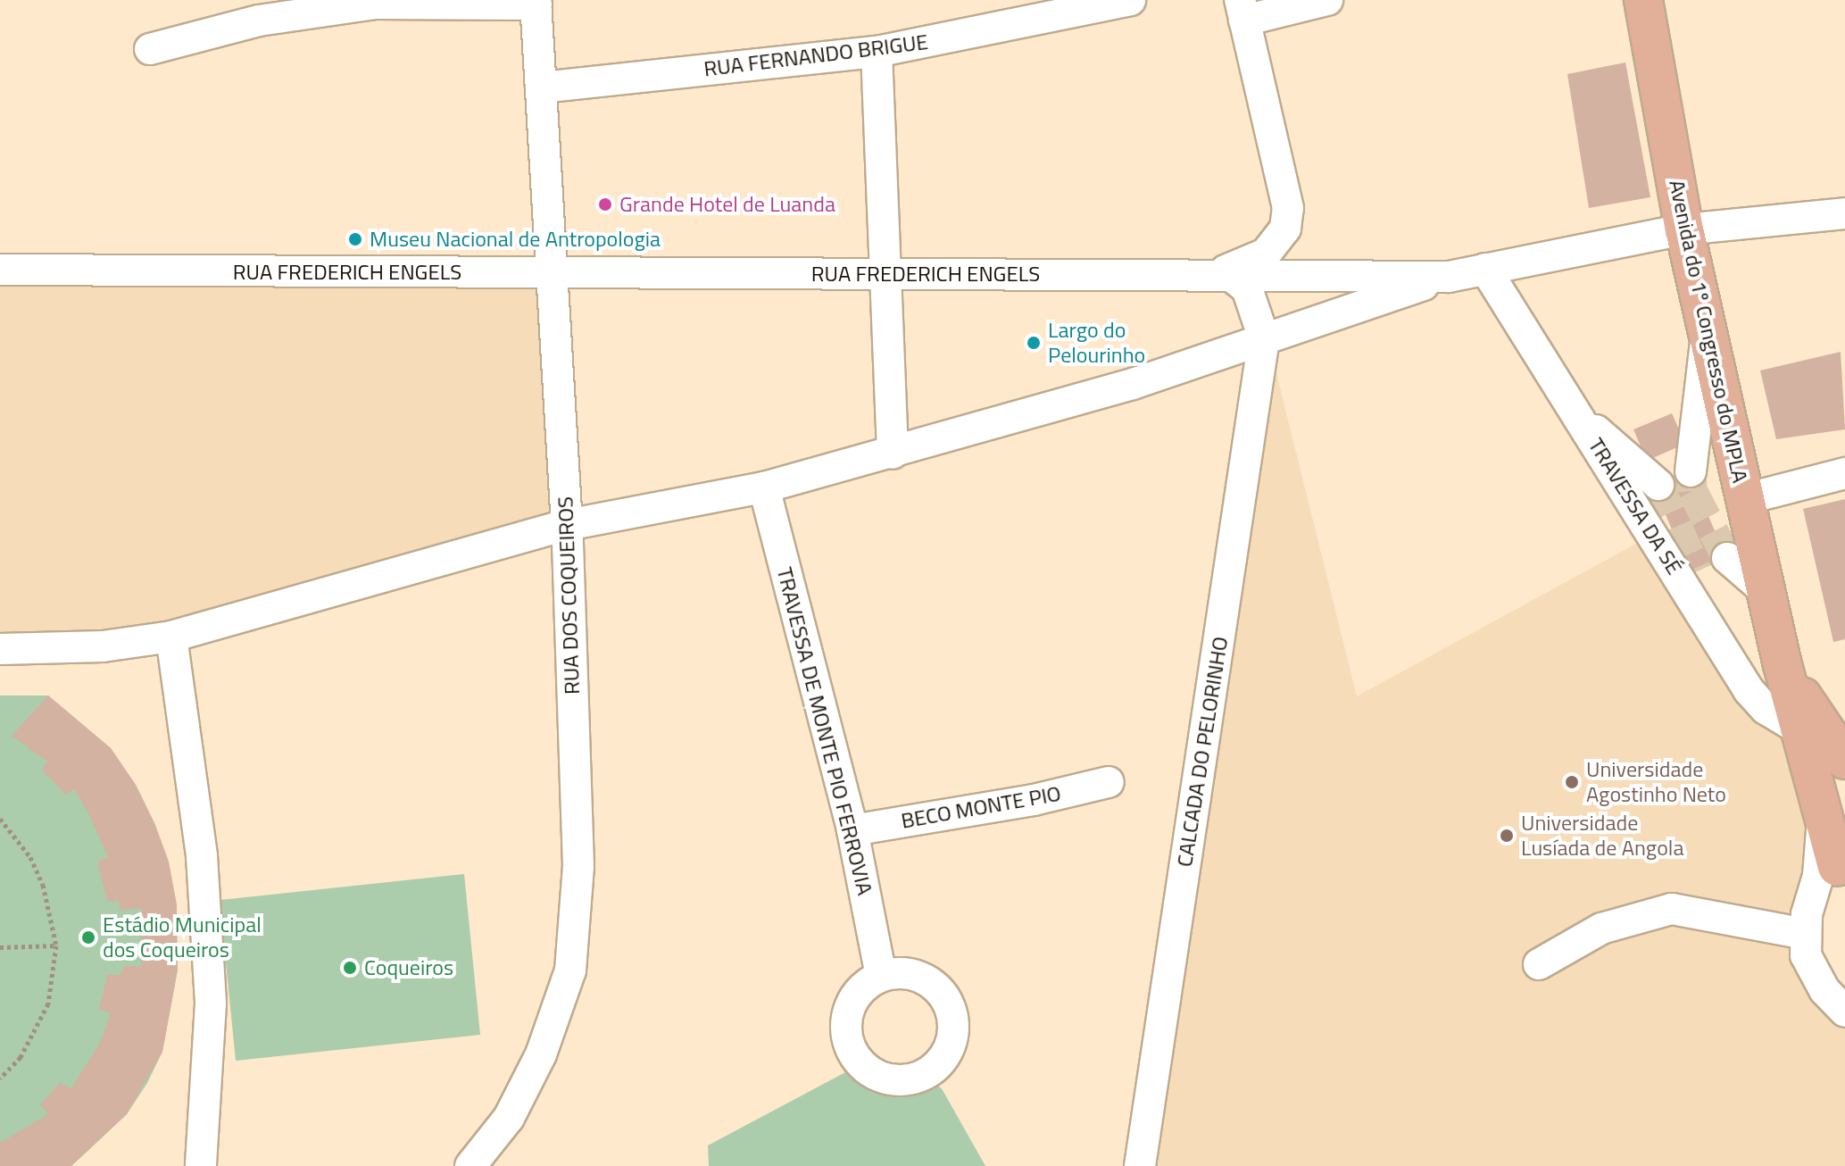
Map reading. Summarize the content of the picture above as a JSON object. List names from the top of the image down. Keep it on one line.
{"streets":{"main road":["Avenida do 1º Congresso do MPLA"],"street":["RUA FERNANDO BRIGUE","RUA FREDERICH ENGELS","TRAVESSA DA SÉ","RUA DOS COQUEIROS","TRAVESSA DE MONTE PIO FERROVIA","CALCADA DO PELORINHO","BECO MONTE PIO"]},"crossings":[["RUA FERNANDO BRIGUE","RUA DOS COQUEIROS"],["RUA FREDERICH ENGELS","Avenida do 1º Congresso do MPLA"],["RUA FREDERICH ENGELS","TRAVESSA DA SÉ"],["RUA FREDERICH ENGELS","RUA DOS COQUEIROS"],["Avenida do 1º Congresso do MPLA","TRAVESSA DA SÉ"],["TRAVESSA DE MONTE PIO FERROVIA","BECO MONTE PIO"]],"places":["Grande Hotel de Luanda","Museu Nacional de Antropologia","Largo do Pelourinho","Universidade Agostinho Neto","Universidade Lusíada de Angola","Estádio Municipal dos Coqueiros","Coqueiros"]}
